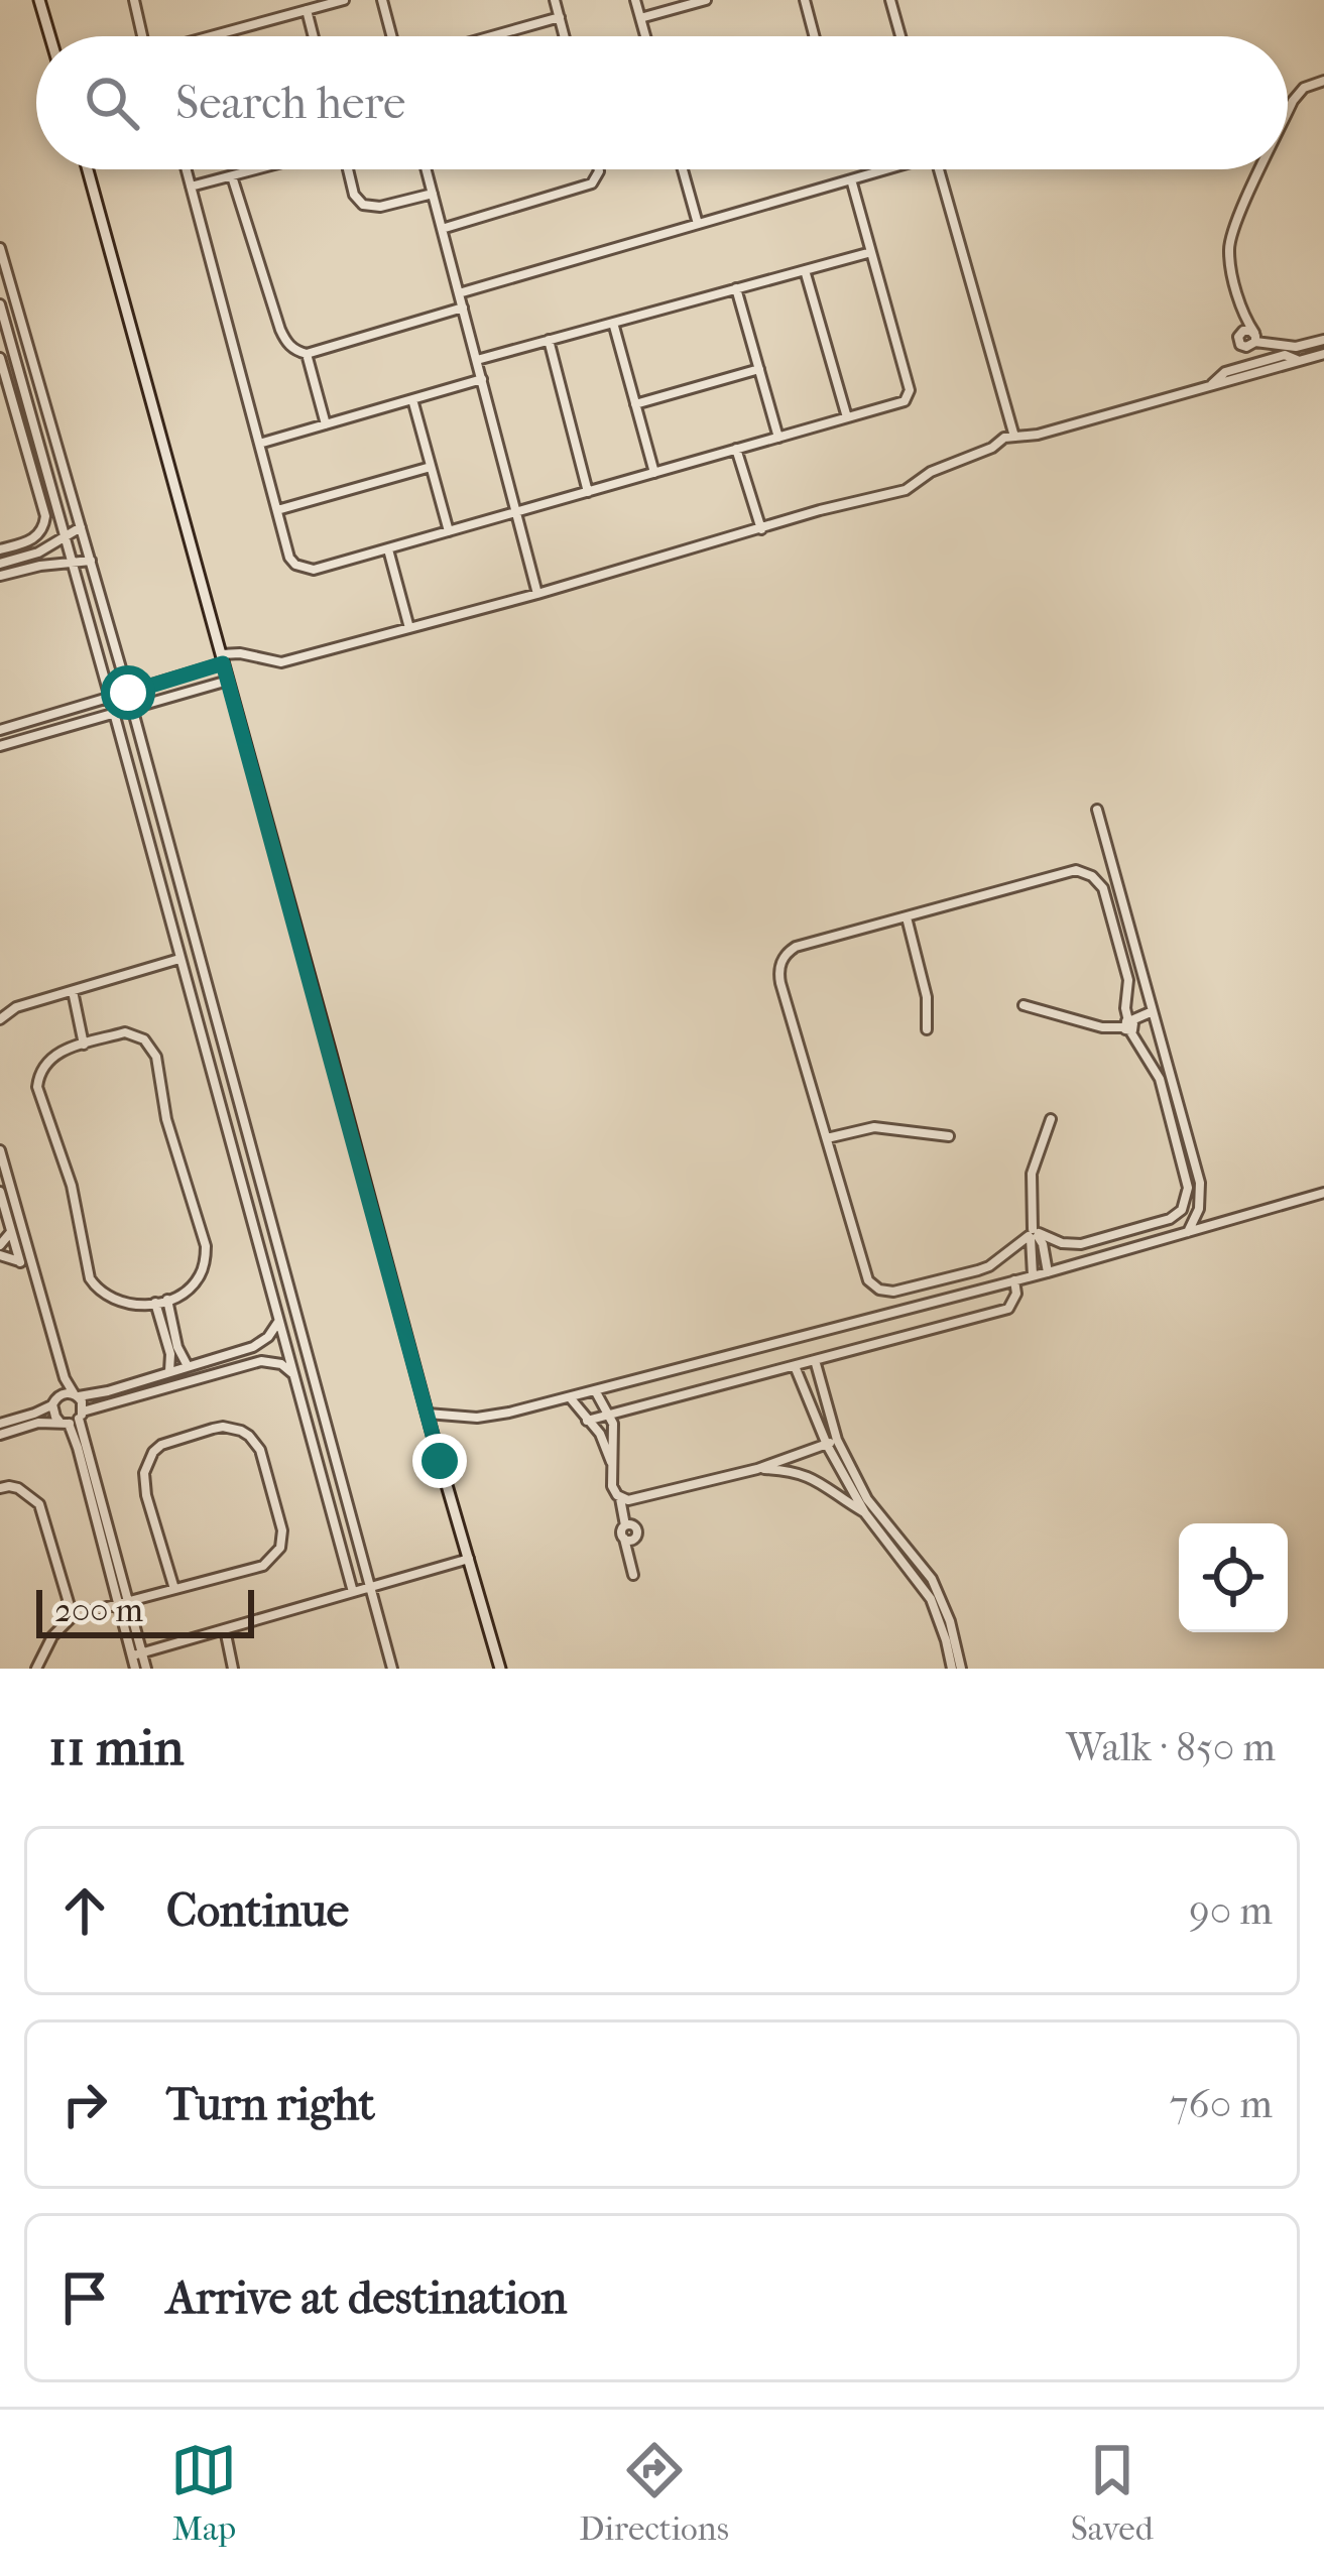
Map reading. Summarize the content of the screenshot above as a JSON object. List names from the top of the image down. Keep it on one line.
{"scale_bar":"200 m","page":{"search":"Search here","scale":"200 m","heading":["11 min","Walk · 850 m"],"list":[["Continue","90 m"],["Turn right","760 m"],"Arrive at destination"],"nav":["Map","Directions","Saved"]}}
